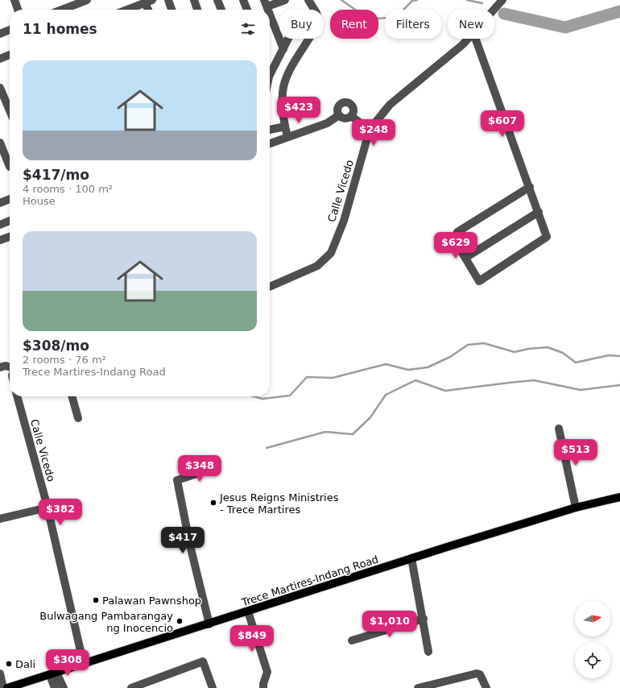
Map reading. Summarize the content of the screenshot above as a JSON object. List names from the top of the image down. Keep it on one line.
{"streets":{"main road":["Trece Martires-Indang Road"],"street":["Calle Vicedo"]},"crossings":[["Calle Vicedo","Trece Martires-Indang Road"]],"places":["Jesus Reigns Ministries - Trece Martires","Palawan Pawnshop","Bulwagang Pambarangay ng Inocencio","Dali"],"north":"right","page":{"chip":["Buy","Rent","Filters","New"],"heading":"11 homes","list":[{"name":"$417/mo","note":"4 rooms · 100 m² · House"},{"name":"$308/mo","note":"2 rooms · 76 m² · Trece Martires-Indang Road"}],"price":["$423","$607","$248","$629","$513","$348","$382","$417","$1,010","$849","$308"]}}
